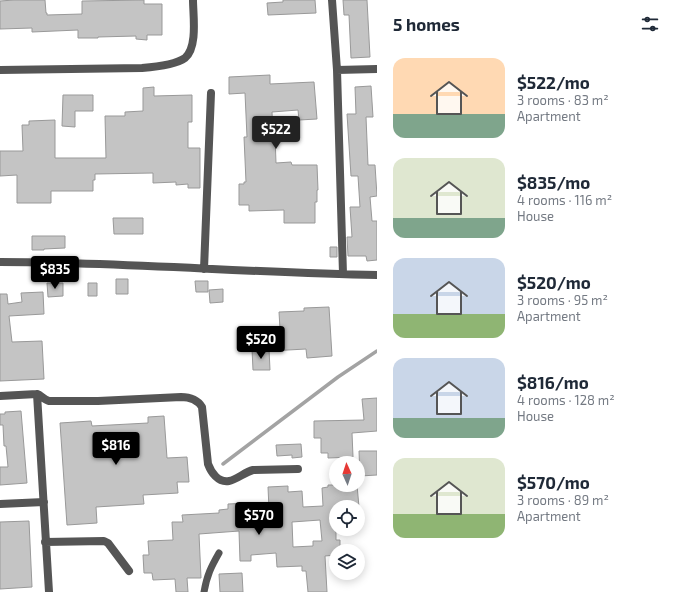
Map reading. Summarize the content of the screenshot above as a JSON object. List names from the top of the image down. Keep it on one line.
{"north":"top","page":{"heading":"5 homes","list":[{"name":"$522/mo","note":"3 rooms · 83 m² · Apartment"},{"name":"$835/mo","note":"4 rooms · 116 m² · House"},{"name":"$520/mo","note":"3 rooms · 95 m² · Apartment"},{"name":"$816/mo","note":"4 rooms · 128 m² · House"},{"name":"$570/mo","note":"3 rooms · 89 m² · Apartment"}],"price":["$522","$835","$520","$816","$570"]}}
